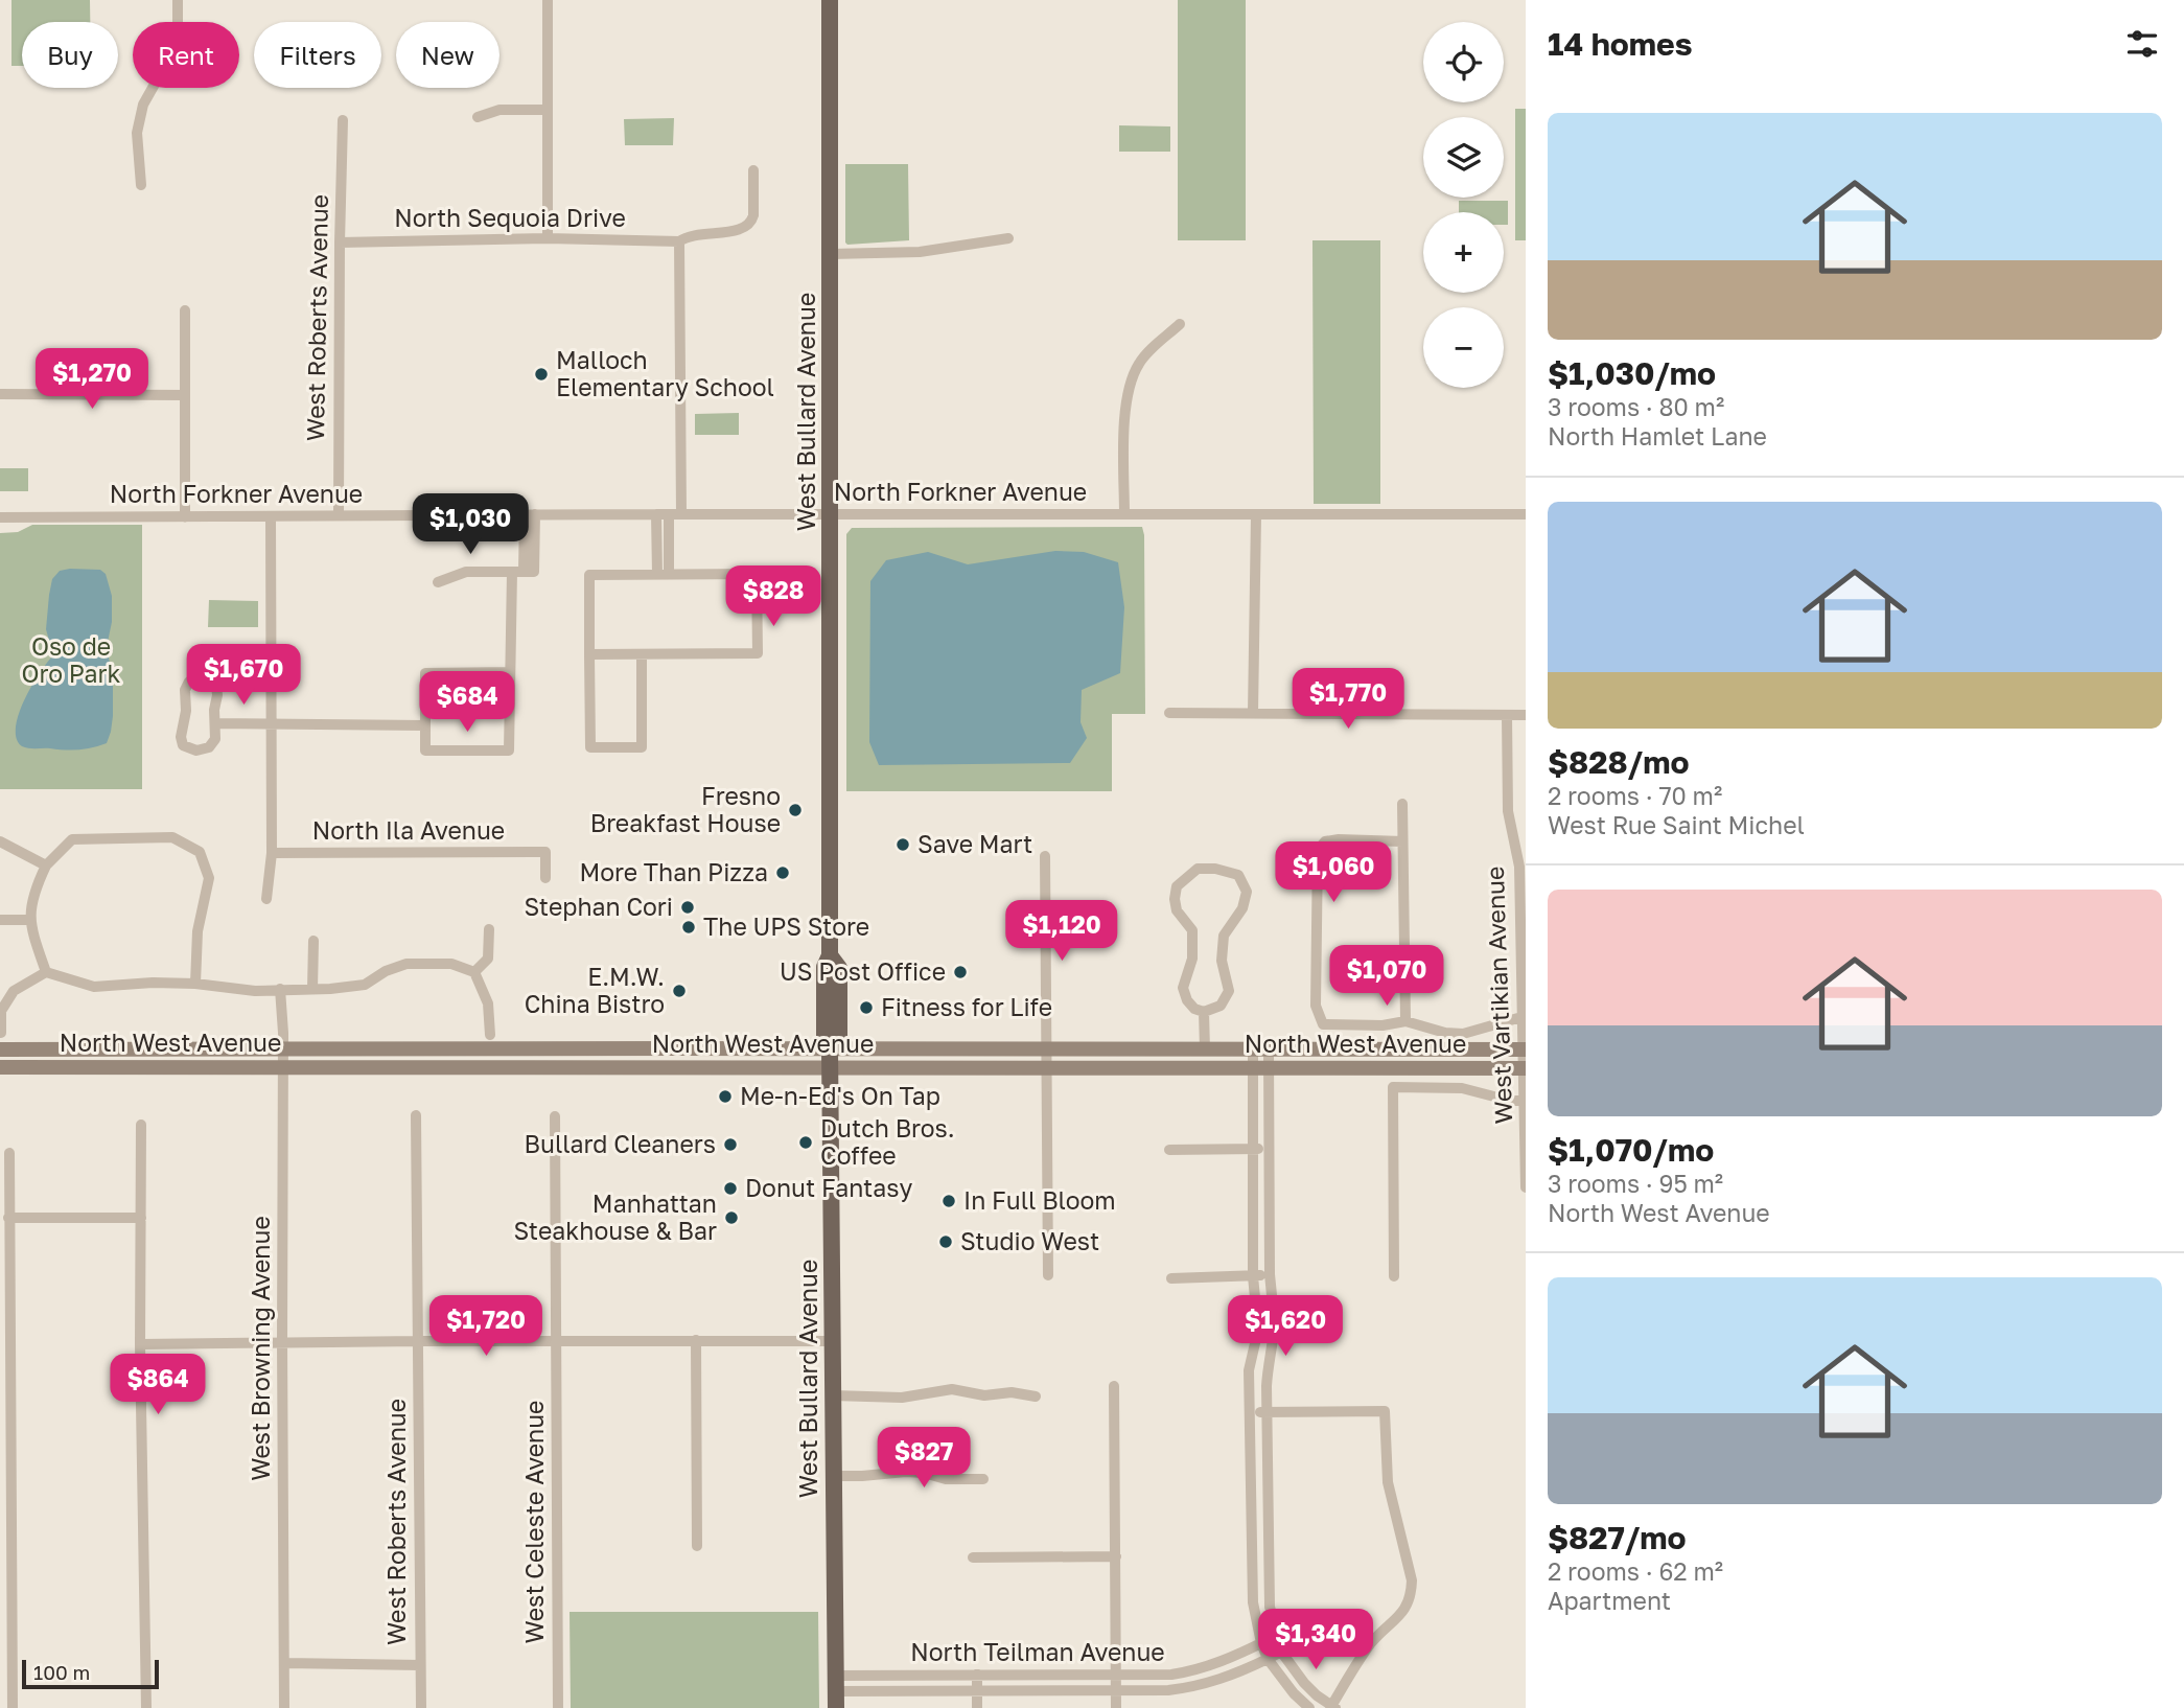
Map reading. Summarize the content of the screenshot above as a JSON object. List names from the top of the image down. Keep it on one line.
{"streets":{"main road":["West Bullard Avenue","North West Avenue"],"street":["North Sequoia Drive","West Roberts Avenue","North Forkner Avenue","North Ila Avenue","West Vartikian Avenue","West Browning Avenue","West Celeste Avenue","North Teilman Avenue"]},"crossings":[["North Sequoia Drive","West Roberts Avenue"],["West Roberts Avenue","North Forkner Avenue"],["West Bullard Avenue","North Forkner Avenue"],["West Bullard Avenue","North West Avenue"],["West Bullard Avenue","North Teilman Avenue"],["West Vartikian Avenue","North West Avenue"],["North West Avenue","West Browning Avenue"]],"parks":["Oso de Oro Park"],"places":["Malloch Elementary School","Fresno Breakfast House","Save Mart","More Than Pizza","Stephan Cori","The UPS Store","US Post Office","E.M.W. China Bistro","Fitness for Life","Me-n-Ed's On Tap","Dutch Bros. Coffee","Bullard Cleaners","Donut Fantasy","In Full Bloom","Manhattan Steakhouse & Bar","Studio West"],"scale_bar":"100 m","page":{"heading":"14 homes","map_buttons":["+","−"],"chip":["Buy","Rent","Filters","New"],"list":[{"name":"$1,030/mo","note":"3 rooms · 80 m² · North Hamlet Lane"},{"name":"$828/mo","note":"2 rooms · 70 m² · West Rue Saint Michel"},{"name":"$1,070/mo","note":"3 rooms · 95 m² · North West Avenue"},{"name":"$827/mo","note":"2 rooms · 62 m² · Apartment"}],"price":["$1,270","$1,030","$828","$1,670","$1,770","$684","$1,060","$1,120","$1,070","$1,720","$1,620","$864","$827","$1,340"],"scale":"100 m"}}
